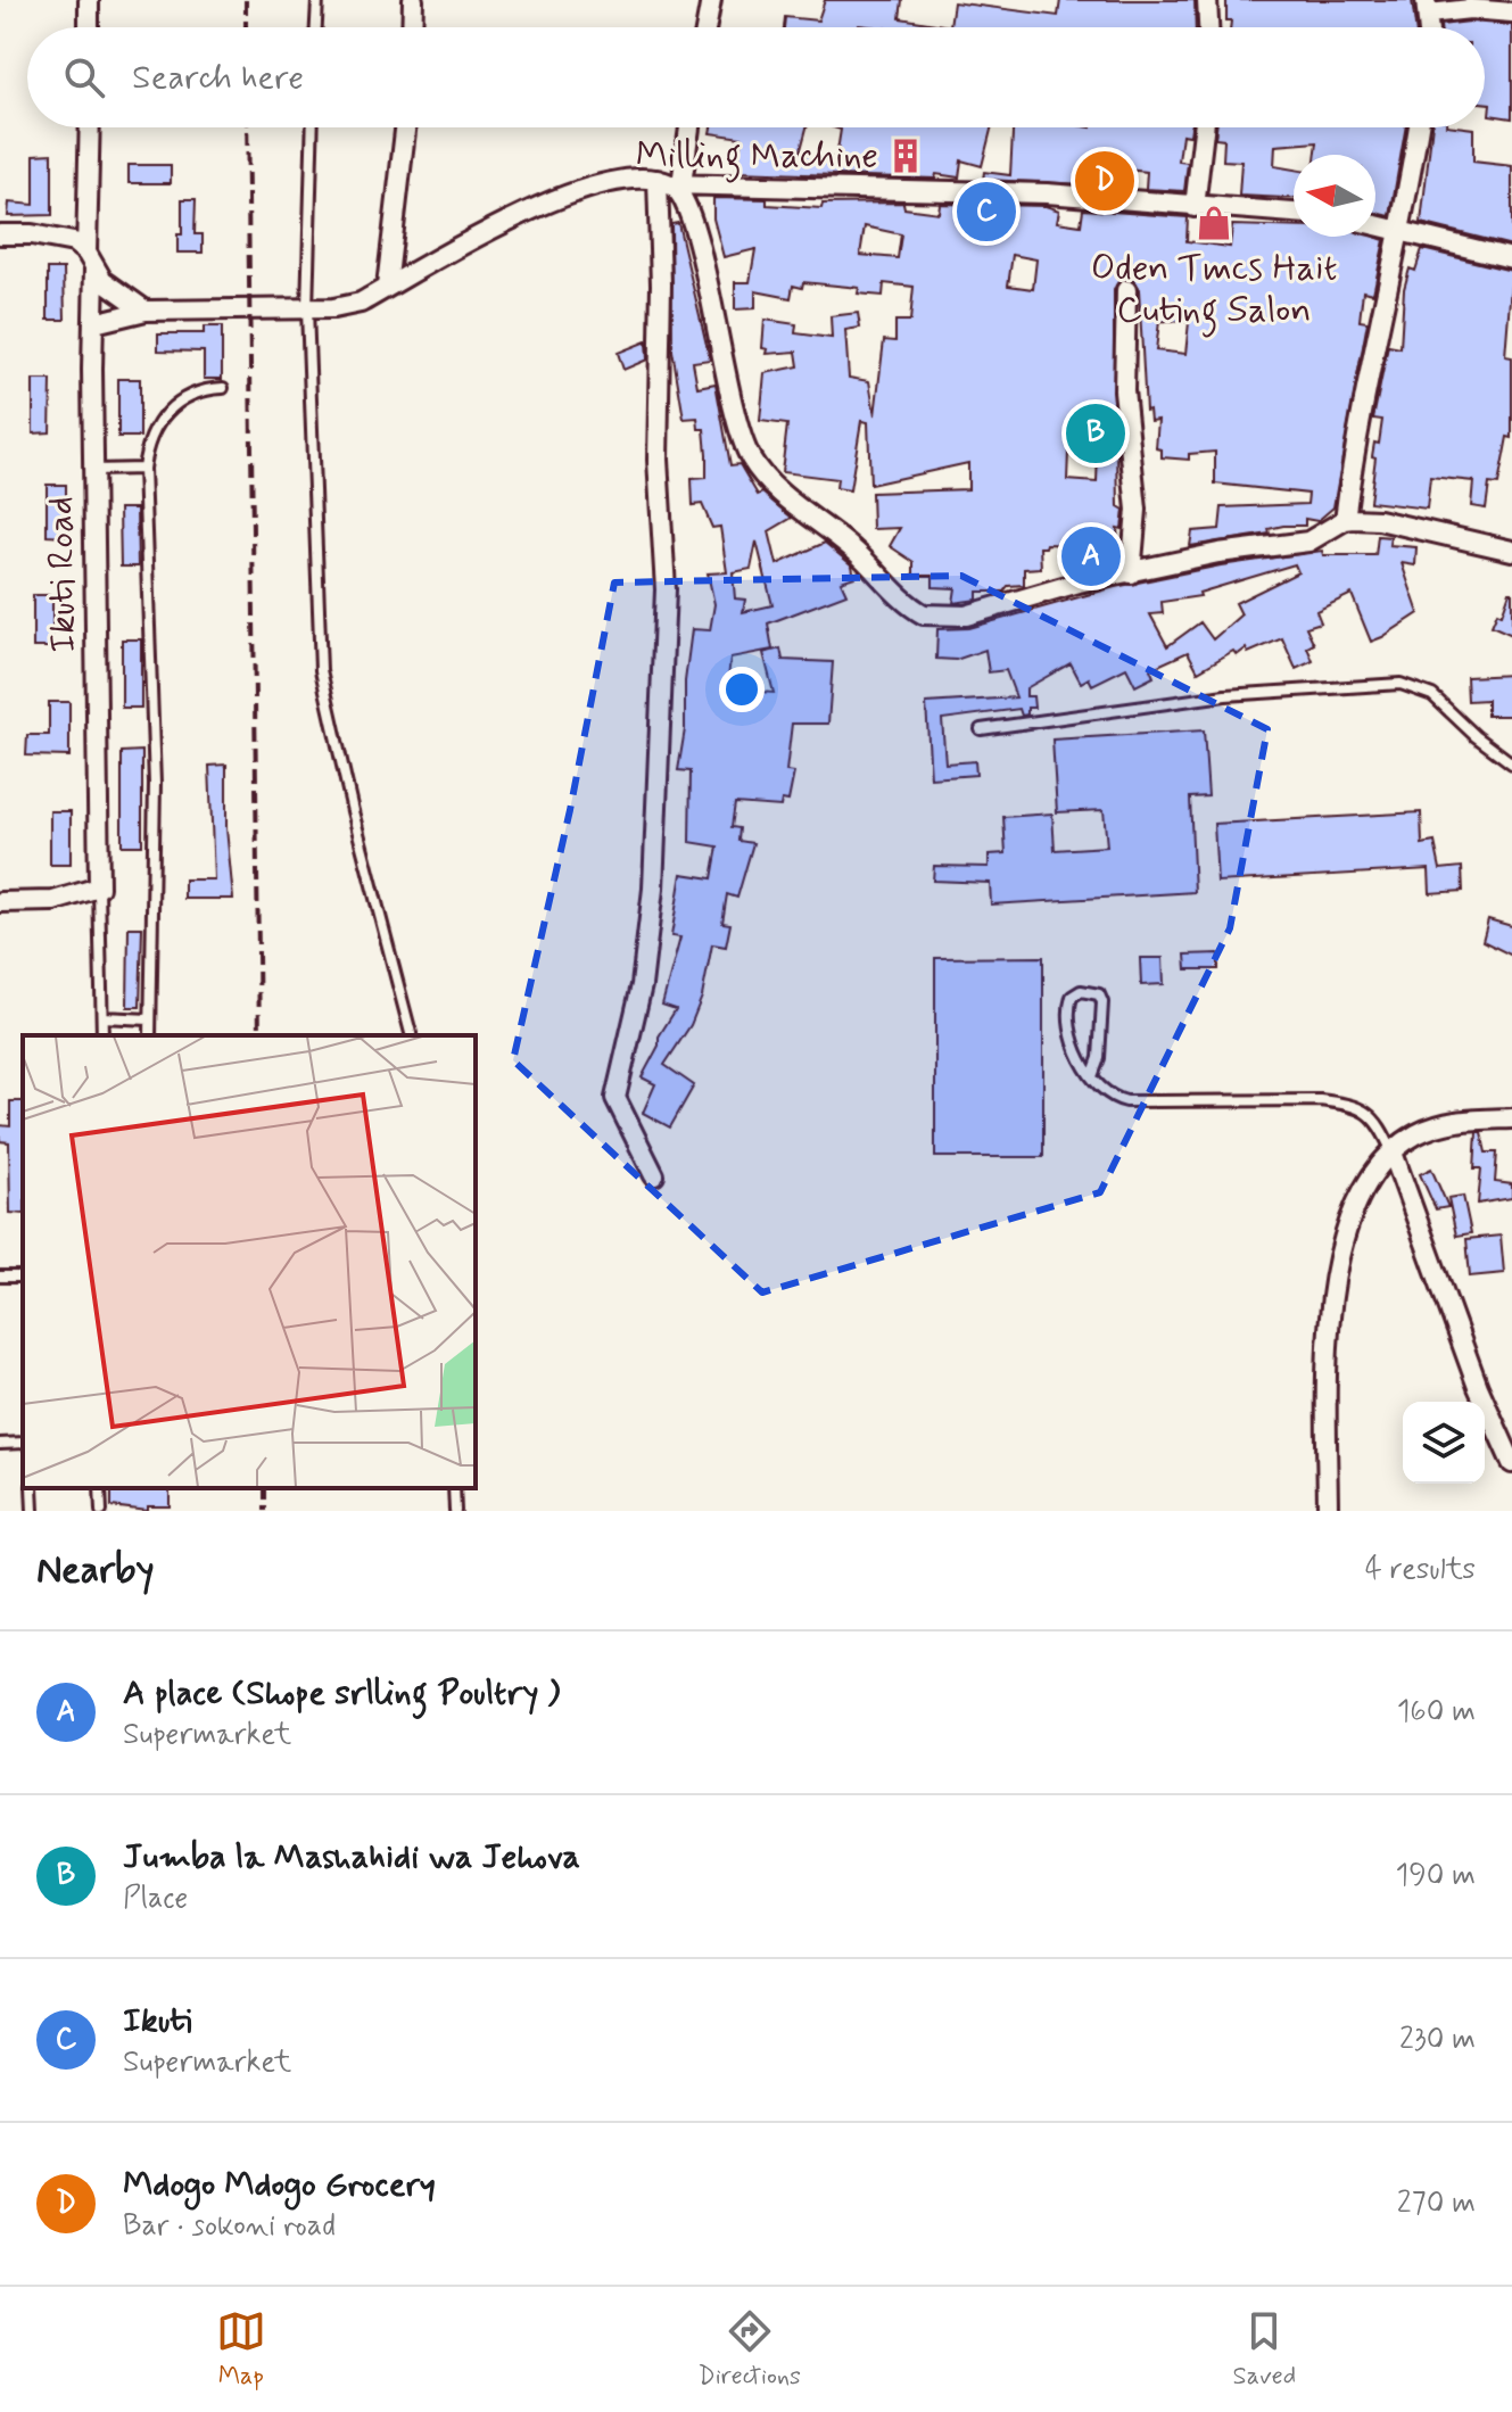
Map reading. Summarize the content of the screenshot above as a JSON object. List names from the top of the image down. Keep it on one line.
{"streets":{"street":["Ikuti Road"]},"places":{"building":["Milling Machine"],"shop":["Oden Tmcs Hait Cuting Salon"]},"north":"left","page":{"search":"Search here","pins":["D","C","B","A"],"heading":["Nearby","4 results"],"list":[{"mark":"A","name":"A place (Shope srlling Poultry )","note":"Supermarket","value":"160 m"},{"mark":"B","name":"Jumba la Mashahidi wa Jehova","note":"Place","value":"190 m"},{"mark":"C","name":"Ikuti","note":"Supermarket","value":"230 m"},{"mark":"D","name":"Mdogo Mdogo Grocery","note":"Bar · sokoni road","value":"270 m"}],"nav":["Map","Directions","Saved"]}}
